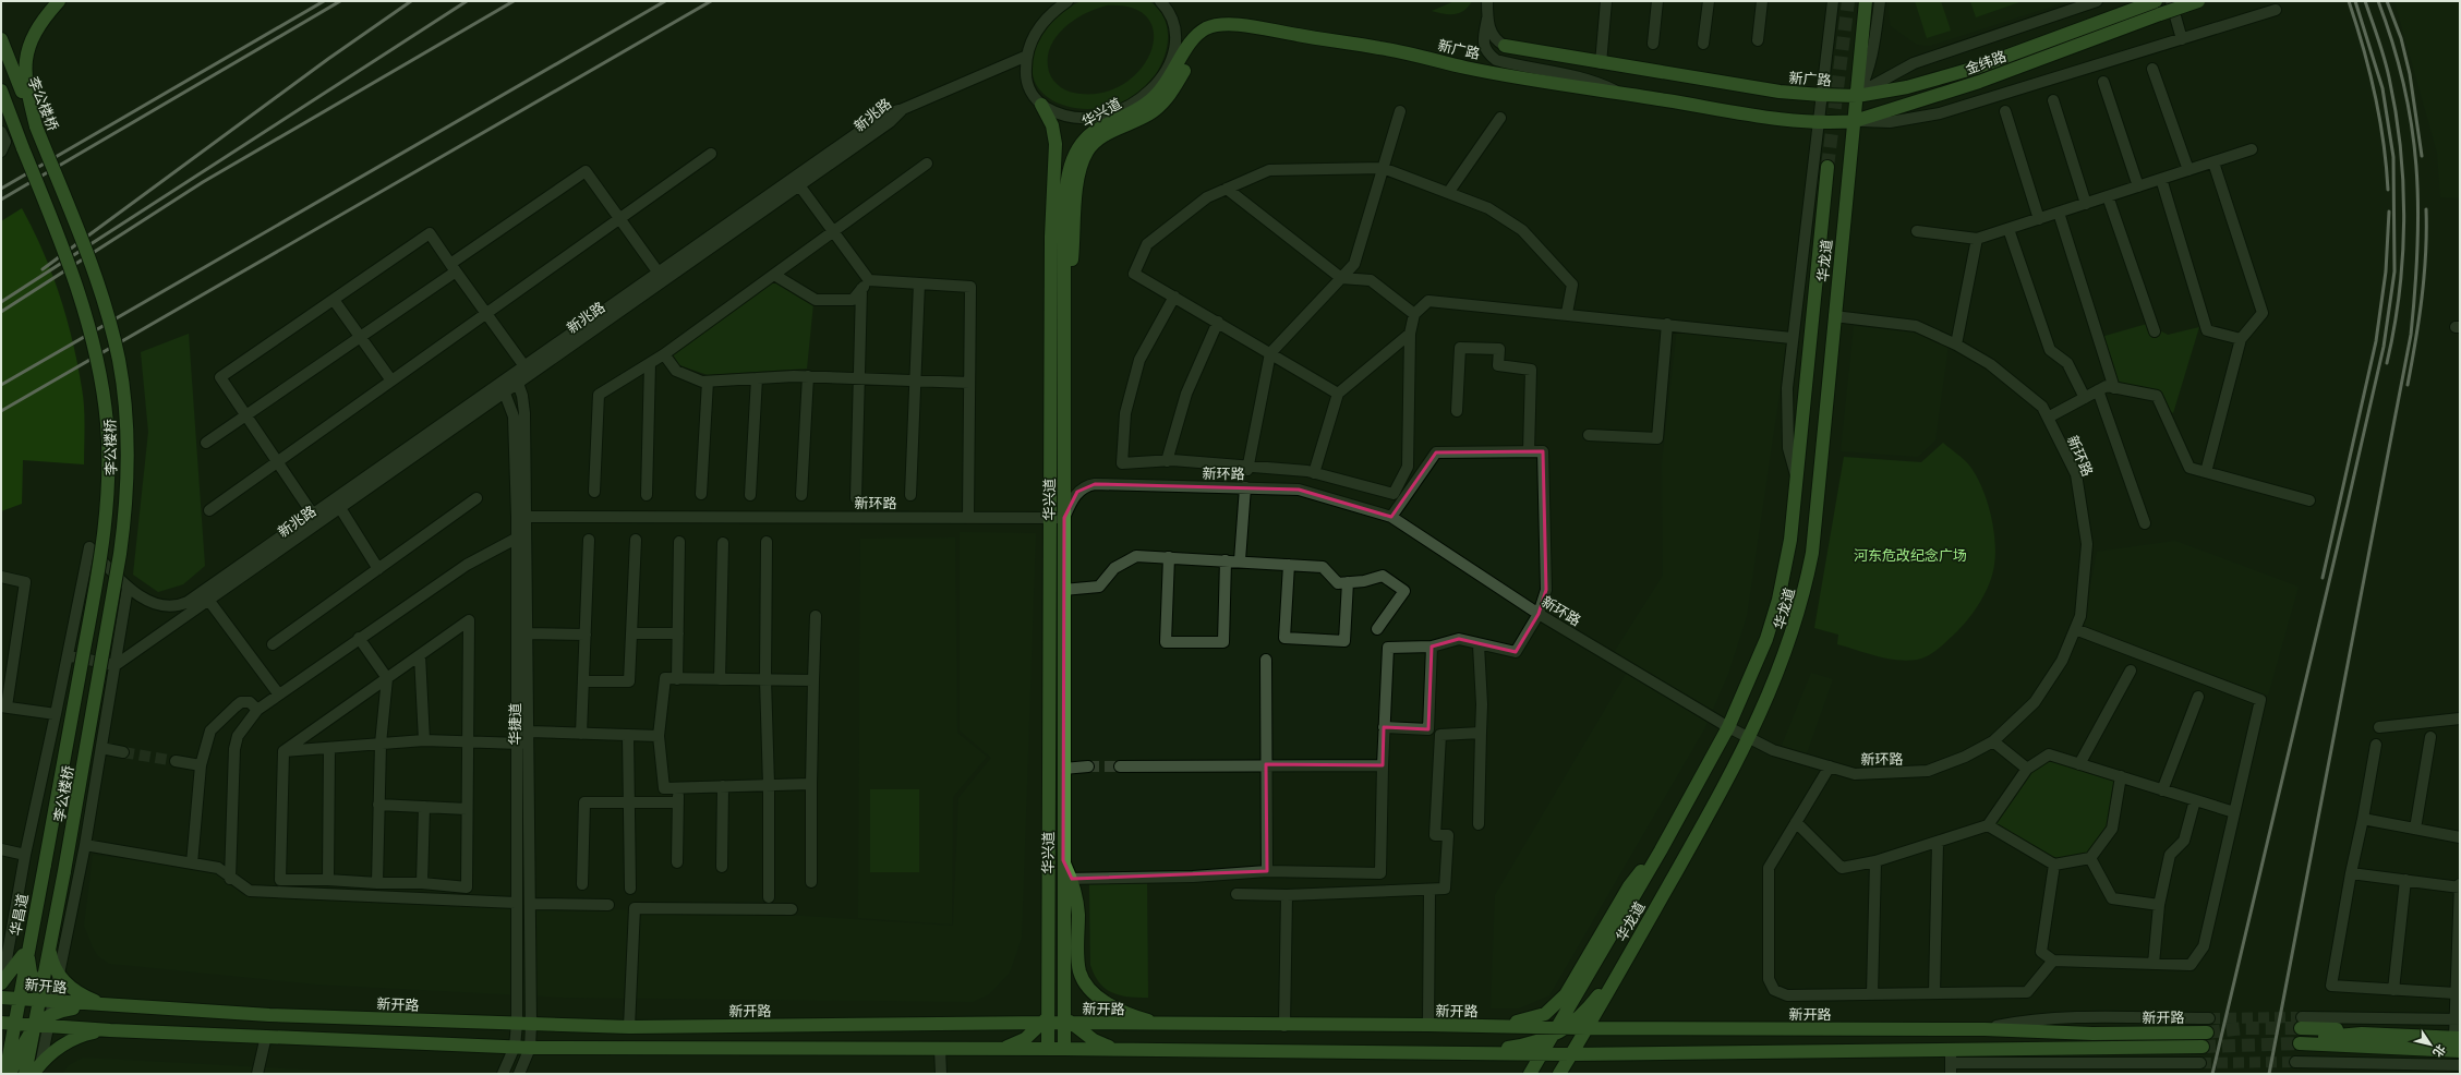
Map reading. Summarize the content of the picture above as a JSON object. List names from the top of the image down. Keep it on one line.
{"streets":{"main road":["新广路","金纬路","李公楼桥","华兴道","华龙道","华昌道","新开路"],"street":["新兆路","新环路","华捷道"]},"crossings":[["新广路","金纬路"],["新广路","华兴道"],["新广路","华龙道"],["金纬路","华龙道"],["李公楼桥","华昌道"],["华兴道","新环路"],["华兴道","新开路"],["新兆路","华捷道"],["华龙道","新环路"],["华龙道","新开路"],["新环路","华捷道"],["华捷道","新开路"],["华昌道","新开路"]],"parks":["河东危改纪念广场"],"north":"bottom right"}
